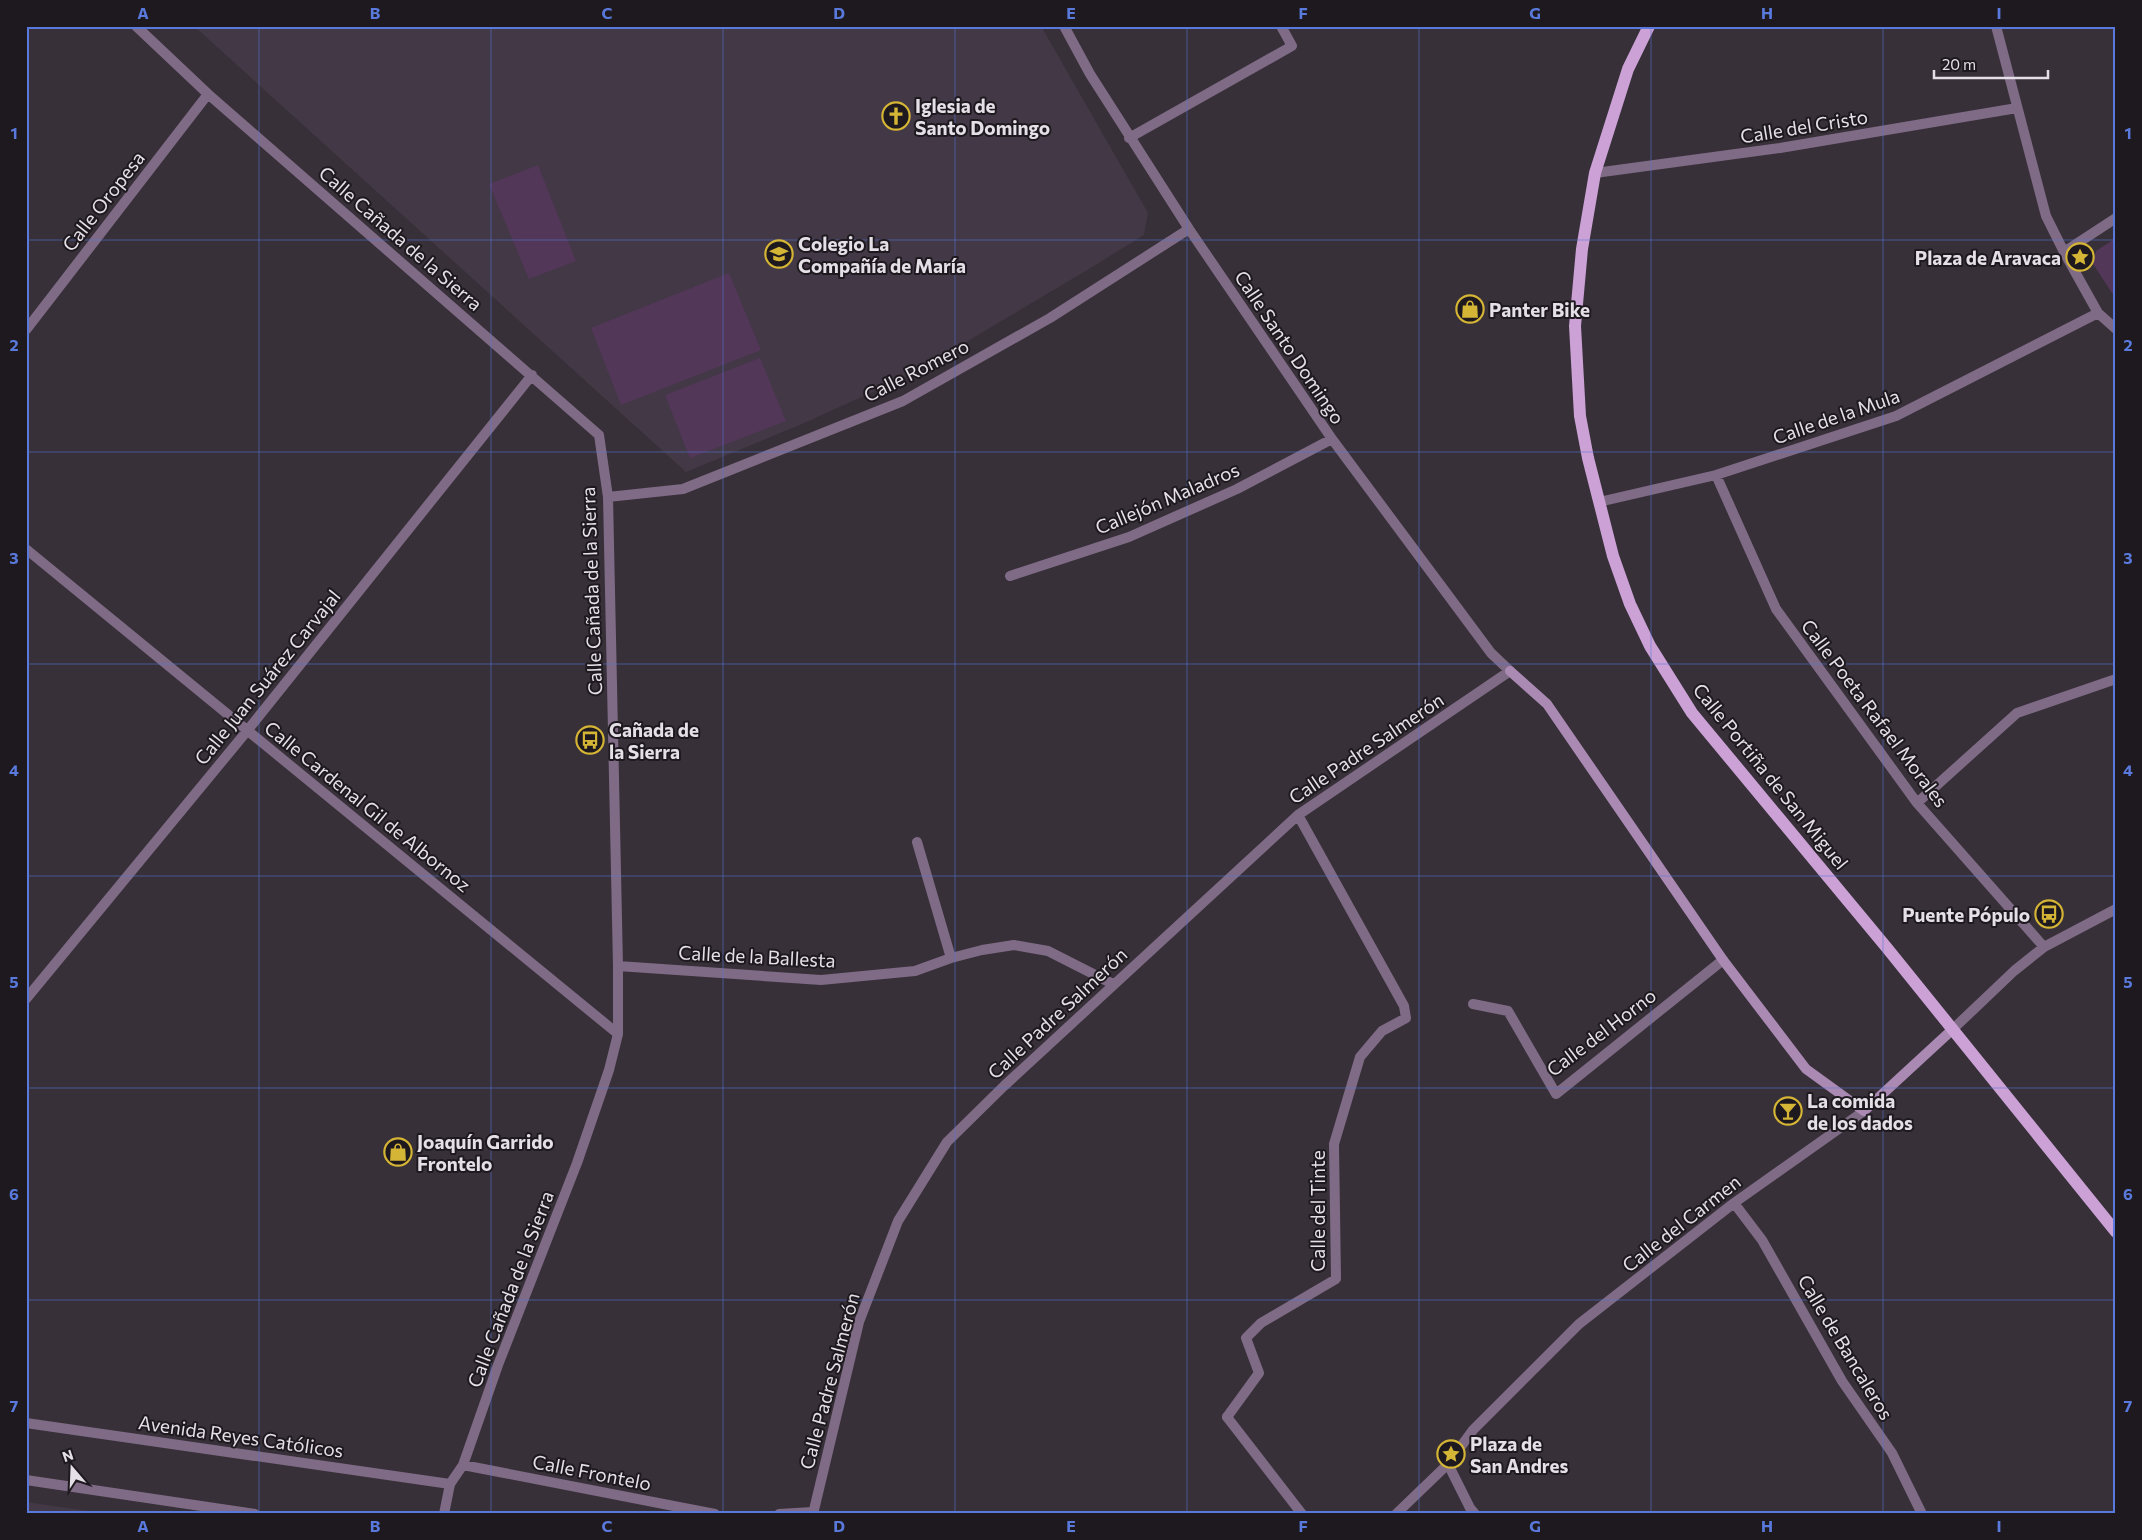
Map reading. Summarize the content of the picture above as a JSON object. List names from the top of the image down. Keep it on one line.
{"streets":{"main road":["Calle Portiña de San Miguel","Calle del Carmen"],"street":["Calle del Cristo","Calle Oropesa","Calle Cañada de la Sierra","Calle Santo Domingo","Calle Romero","Calle de la Mula","Callejón Maladros","Calle Juan Suárez Carvajal","Calle Poeta Rafael Morales","Calle Padre Salmerón","Calle Cardenal Gil de Albornoz","Calle de la Ballesta","Calle del Horno","Calle del Tinte","Calle de Bancaleros","Avenida Reyes Católicos","Calle Frontelo"]},"crossings":[["Calle del Cristo","Calle Portiña de San Miguel"],["Calle Oropesa","Calle Cañada de la Sierra"],["Calle Cañada de la Sierra","Calle Romero"],["Calle Cañada de la Sierra","Calle Juan Suárez Carvajal"],["Calle Cañada de la Sierra","Calle Cardenal Gil de Albornoz"],["Calle Cañada de la Sierra","Calle de la Ballesta"],["Calle Cañada de la Sierra","Avenida Reyes Católicos"],["Calle Cañada de la Sierra","Calle Frontelo"],["Calle Santo Domingo","Calle Romero"],["Calle Santo Domingo","Callejón Maladros"],["Calle Santo Domingo","Calle Padre Salmerón"],["Calle de la Mula","Calle Poeta Rafael Morales"],["Calle de la Mula","Calle Portiña de San Miguel"],["Calle Juan Suárez Carvajal","Calle Cardenal Gil de Albornoz"],["Calle Padre Salmerón","Calle de la Ballesta"],["Calle Padre Salmerón","Calle del Tinte"],["Calle Portiña de San Miguel","Calle del Carmen"],["Calle del Carmen","Calle de Bancaleros"]],"places":{"church":["Iglesia de Santo Domingo"],"school or university":["Colegio La Compañía de María"],"place":["Plaza de Aravaca","Plaza de San Andres"],"shop":["Panter Bike","Joaquín Garrido Frontelo"],"bus stop":["Cañada de la Sierra","Puente Pópulo"],"bar":["La comida de los dados"]},"scale_bar":"20 m","north":"top","grid":{"columns":["A","B","C","D","E","F","G","H","I"],"rows":["1","2","3","4","5","6","7"]}}
